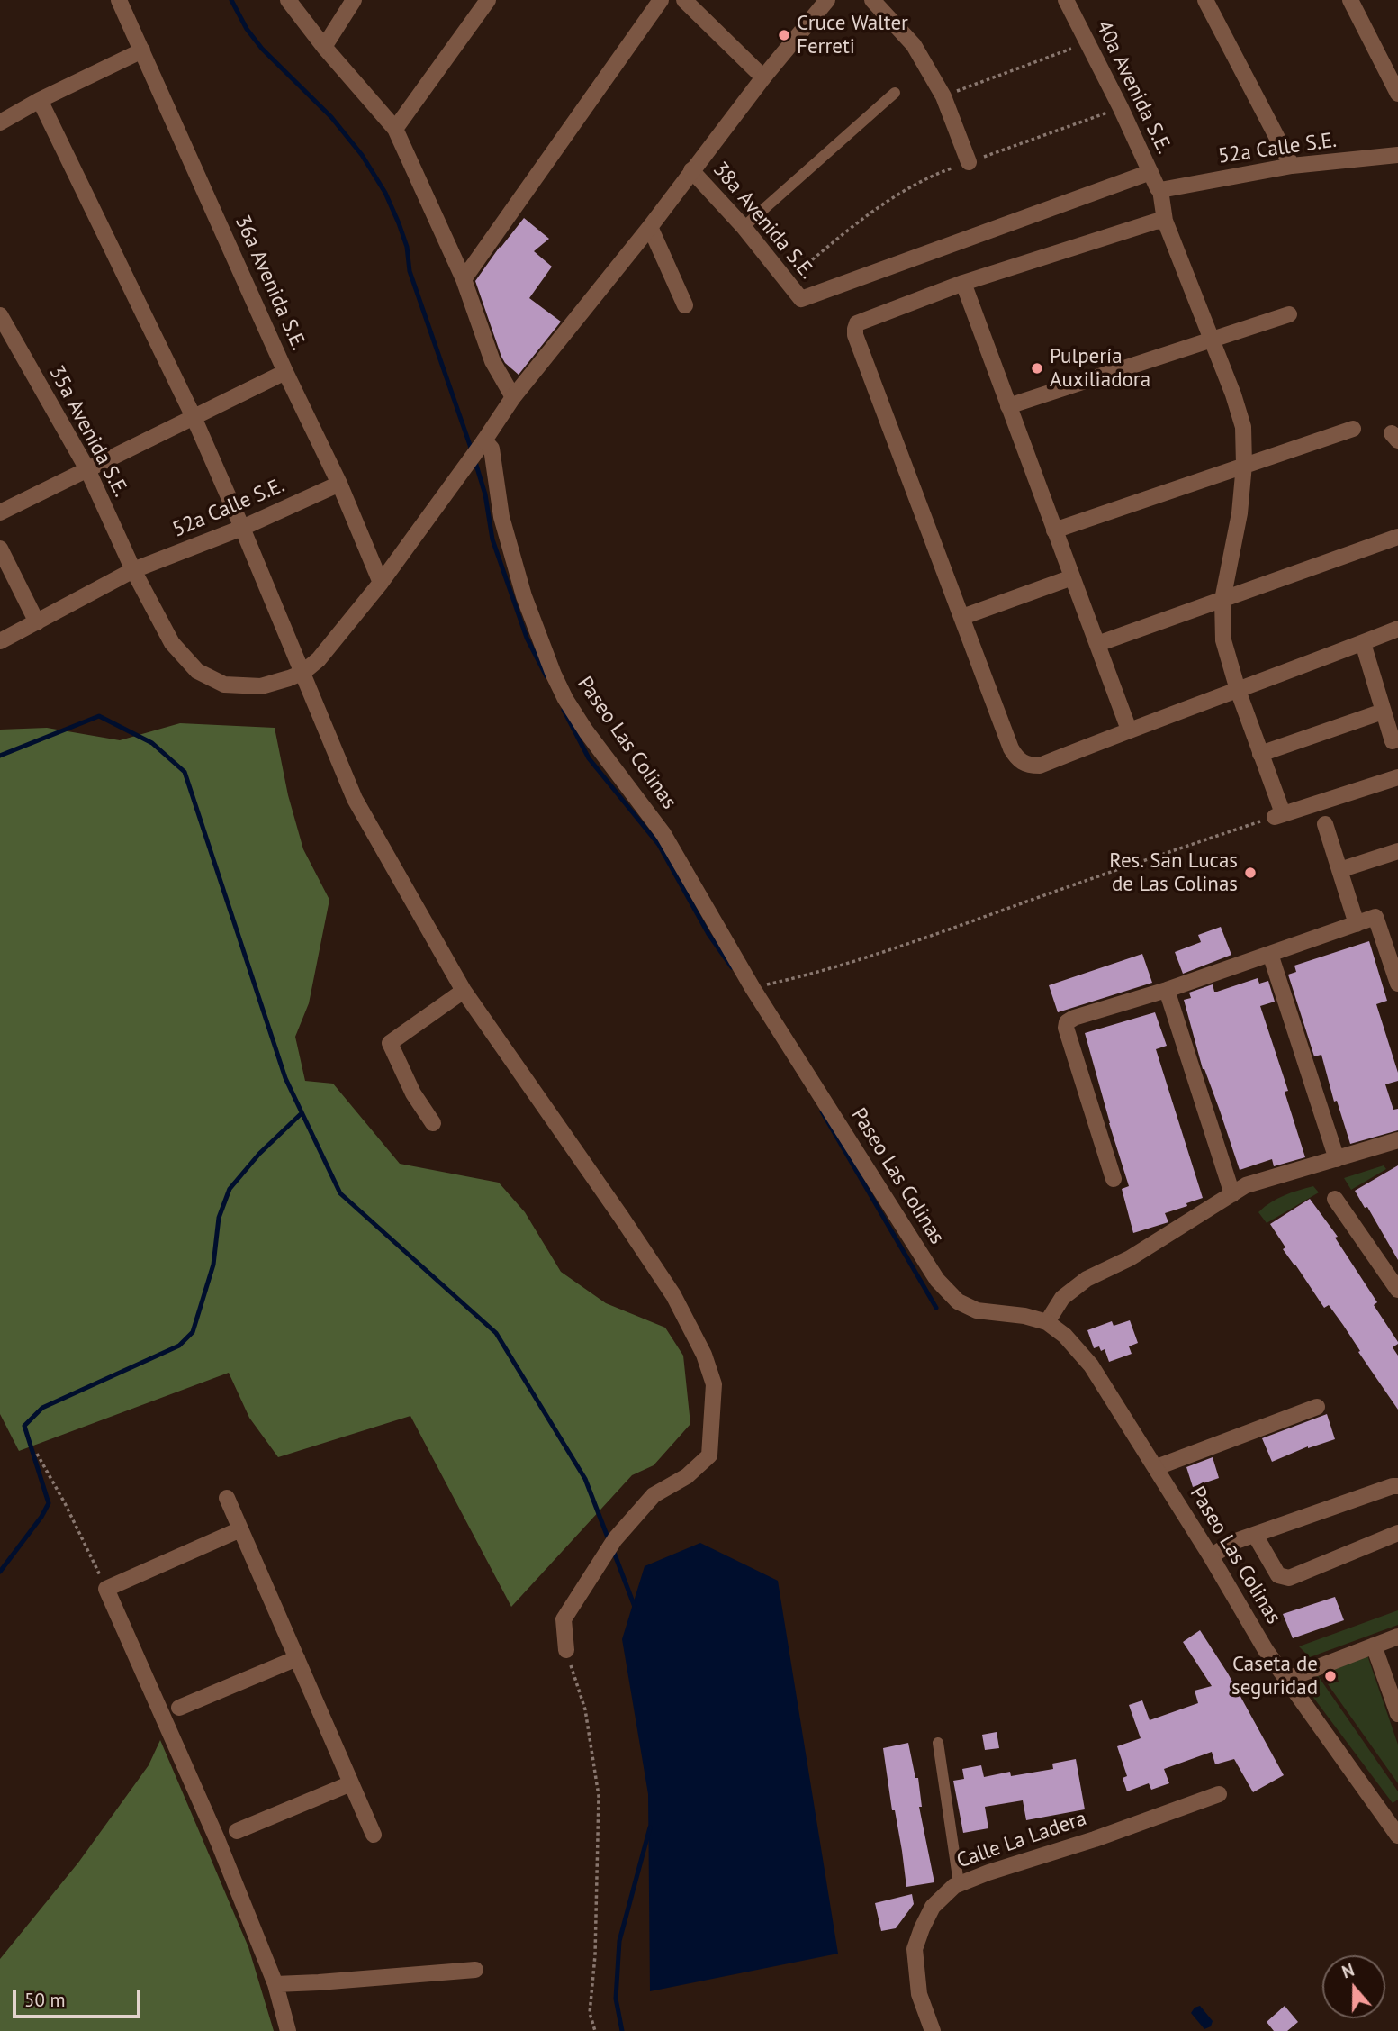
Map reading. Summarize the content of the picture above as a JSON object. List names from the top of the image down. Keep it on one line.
{"streets":{"street":["40a Avenida S.E.","52a Calle S.E.","38a Avenida S.E.","36a Avenida S.E.","35a Avenida S.E.","Paseo Las Colinas","Calle La Ladera"]},"crossings":[["40a Avenida S.E.","52a Calle S.E."],["40a Avenida S.E.","38a Avenida S.E."],["52a Calle S.E.","36a Avenida S.E."],["52a Calle S.E.","35a Avenida S.E."]],"places":["Cruce Walter Ferreti","Pulpería Auxiliadora","Res. San Lucas de Las Colinas","Caseta de seguridad"],"scale_bar":"50 m","north":"top"}
